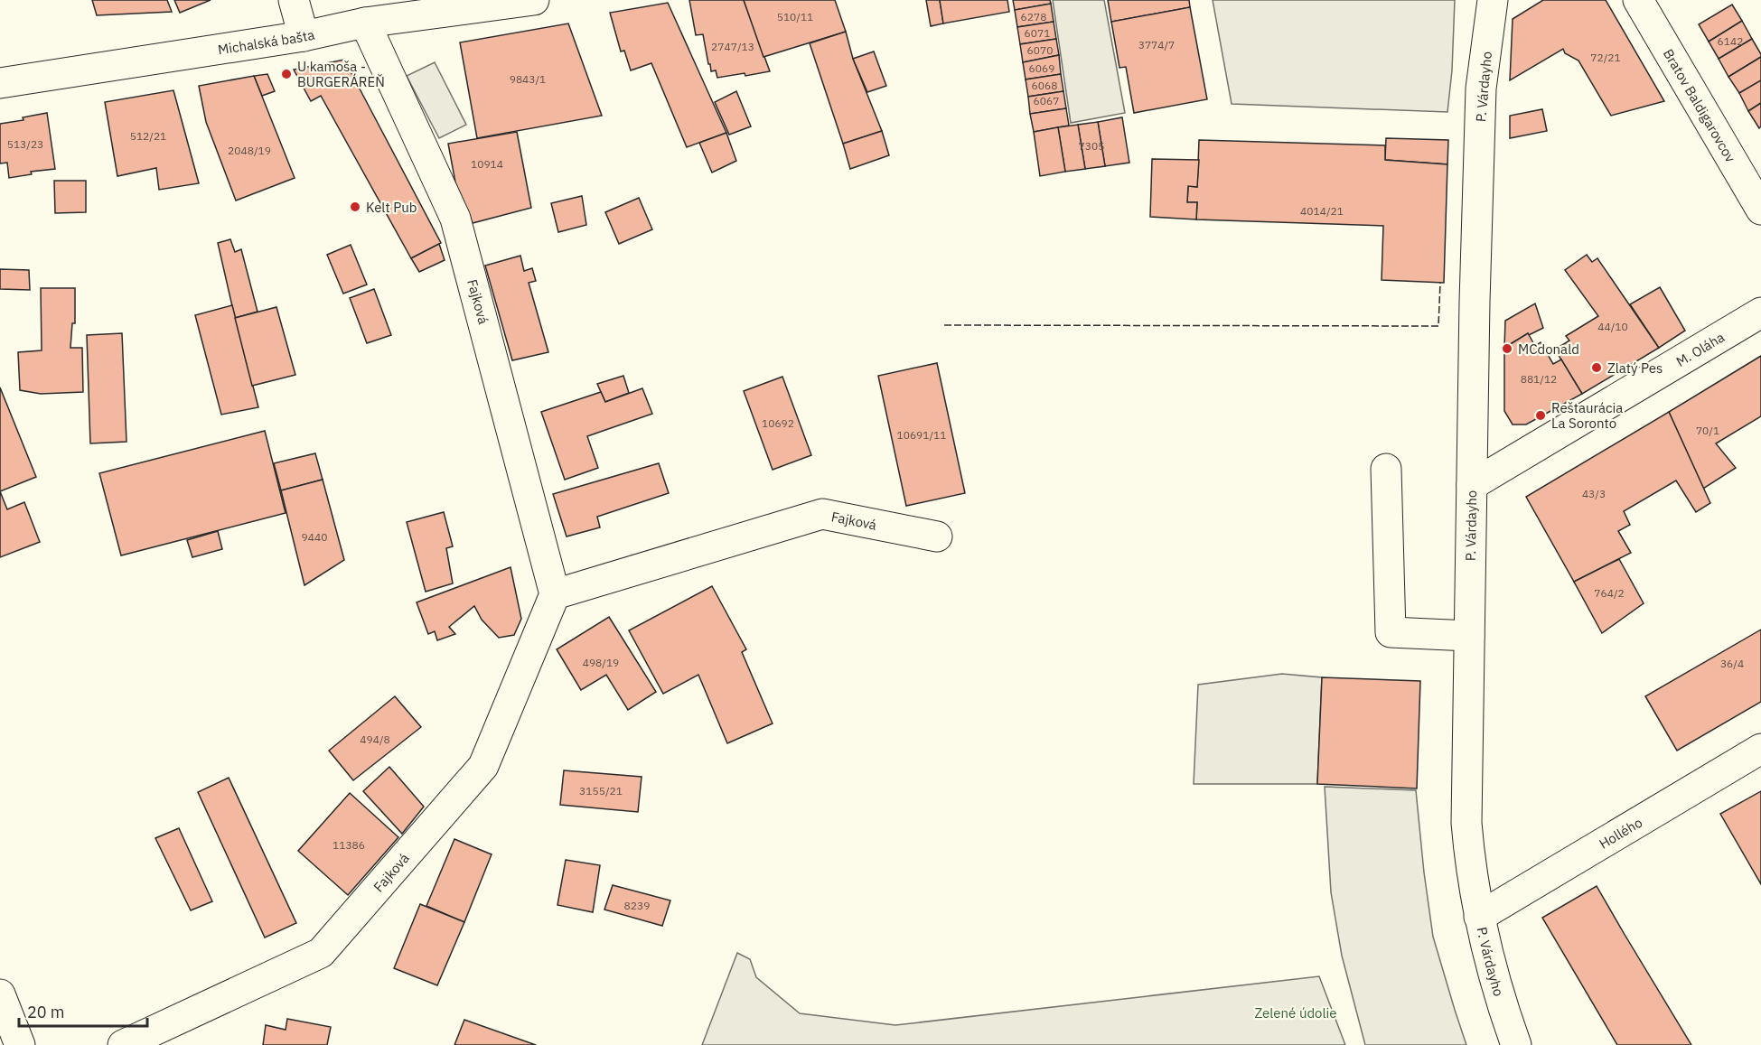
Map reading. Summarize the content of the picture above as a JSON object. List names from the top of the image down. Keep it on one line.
{"streets":{"street":["Michalská bašta","P. Várdayho","Bratov Baldigarovcov","Fajková","M. Oláha","Hollého"]},"crossings":[["Michalská bašta","Fajková"],["P. Várdayho","M. Oláha"],["P. Várdayho","Hollého"]],"parks":["Zelené údolie"],"places":["U kamoša - BURGERÁREŇ","Kelt Pub","MCdonald","Zlatý Pes","Reštaurácia La Soronto"],"house_numbers":["510/11","6278","6071","6142","3774/7","2747/13","6070","72/21","6069","9843/1","6068","6067","512/21","513/23","7305","2048/19","10914","4014/21","44/10","881/12","10692","70/1","10691/11","43/3","9440","764/2","498/19","36/4","494/8","3155/21","11386","8239"],"scale_bar":"20 m"}
